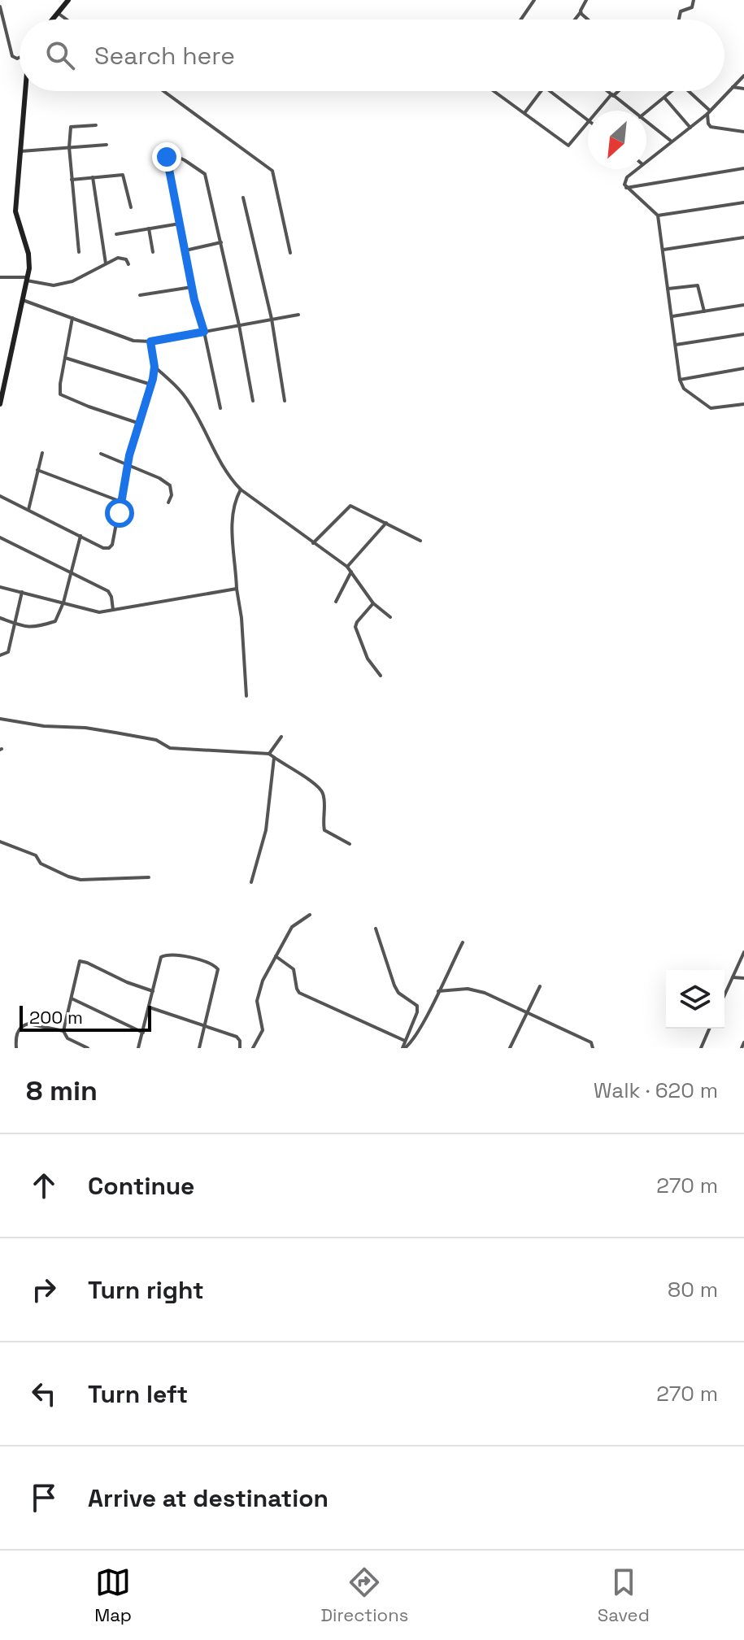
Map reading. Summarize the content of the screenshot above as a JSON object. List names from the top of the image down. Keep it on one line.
{"scale_bar":"200 m","north":"bottom left","page":{"search":"Search here","scale":"200 m","heading":["8 min","Walk · 620 m"],"list":[["Continue","270 m"],["Turn right","80 m"],["Turn left","270 m"],"Arrive at destination"],"nav":["Map","Directions","Saved"]}}
